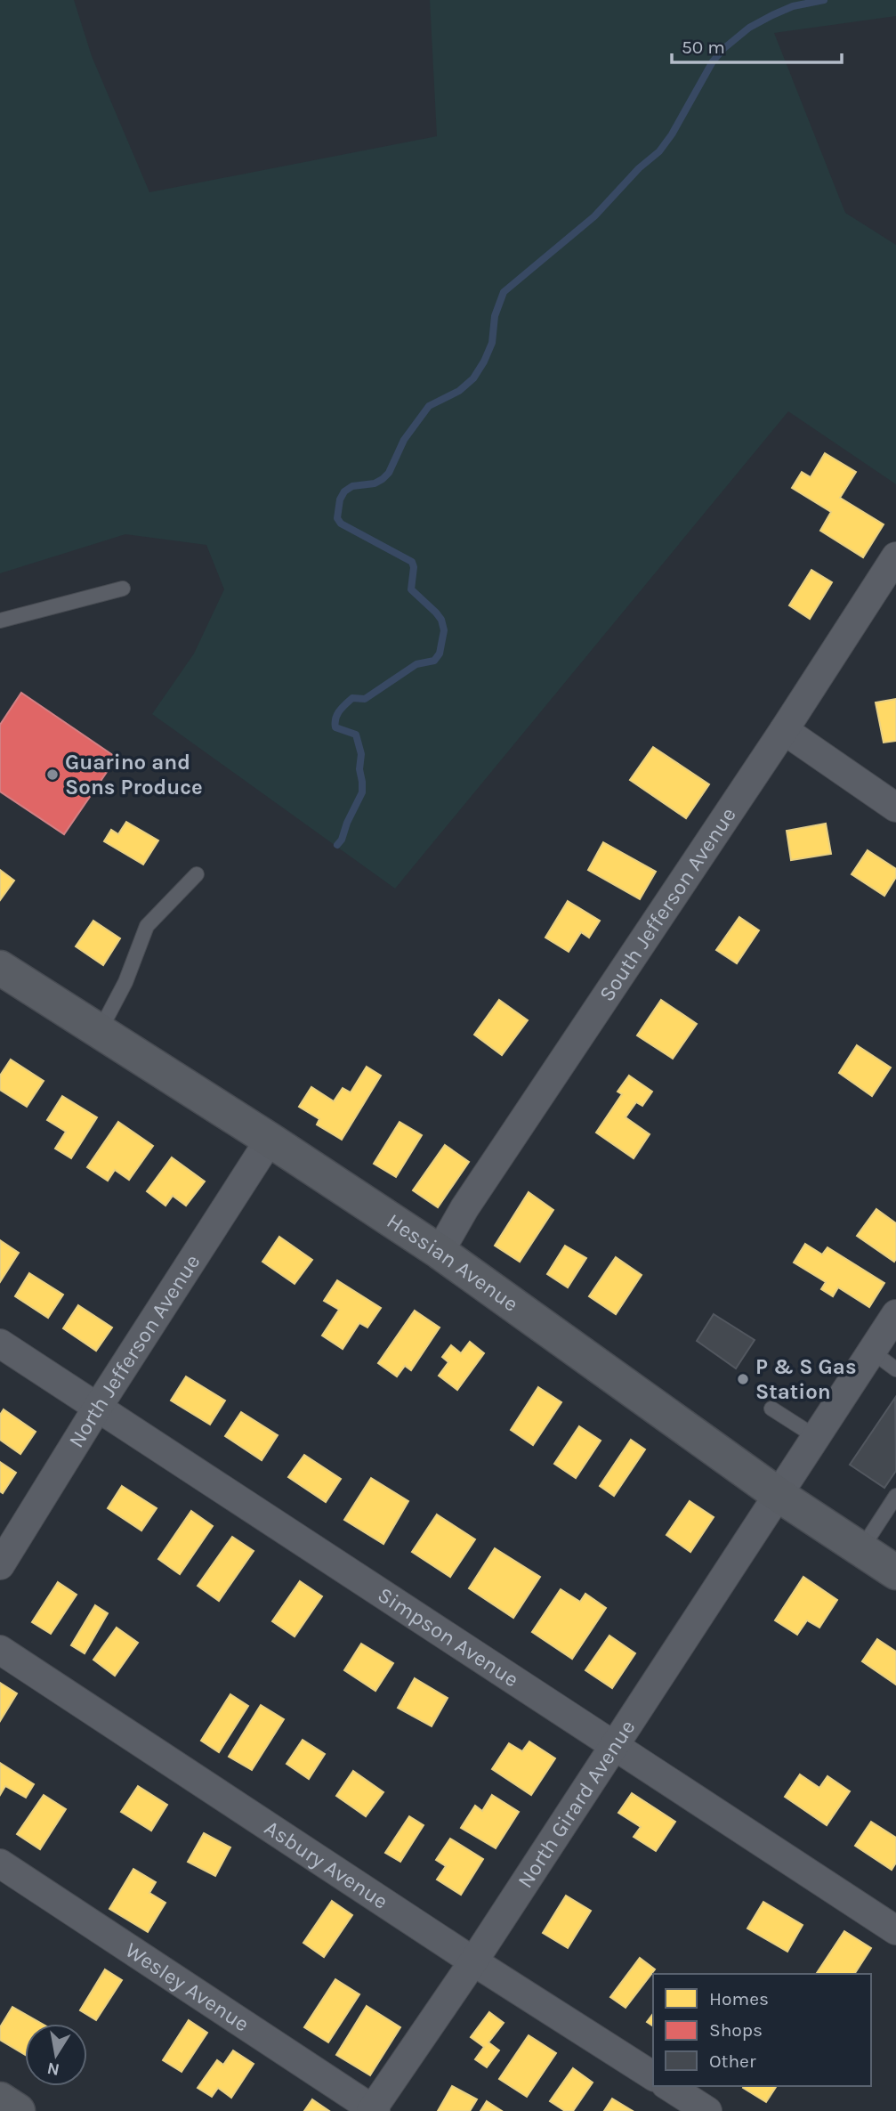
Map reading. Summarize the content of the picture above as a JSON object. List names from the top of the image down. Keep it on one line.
{"streets":{"main road":["Hessian Avenue"],"street":["South Jefferson Avenue","North Jefferson Avenue","Simpson Avenue","North Girard Avenue","Asbury Avenue","Wesley Avenue"]},"crossings":[["South Jefferson Avenue","Hessian Avenue"],["Hessian Avenue","North Jefferson Avenue"],["Hessian Avenue","North Girard Avenue"],["North Jefferson Avenue","Simpson Avenue"],["Simpson Avenue","North Girard Avenue"],["North Girard Avenue","Asbury Avenue"],["North Girard Avenue","Wesley Avenue"]],"places":["Guarino and Sons Produce","P & S Gas Station"],"legend":["Homes","Shops","Other"],"scale_bar":"50 m","north":"bottom"}
